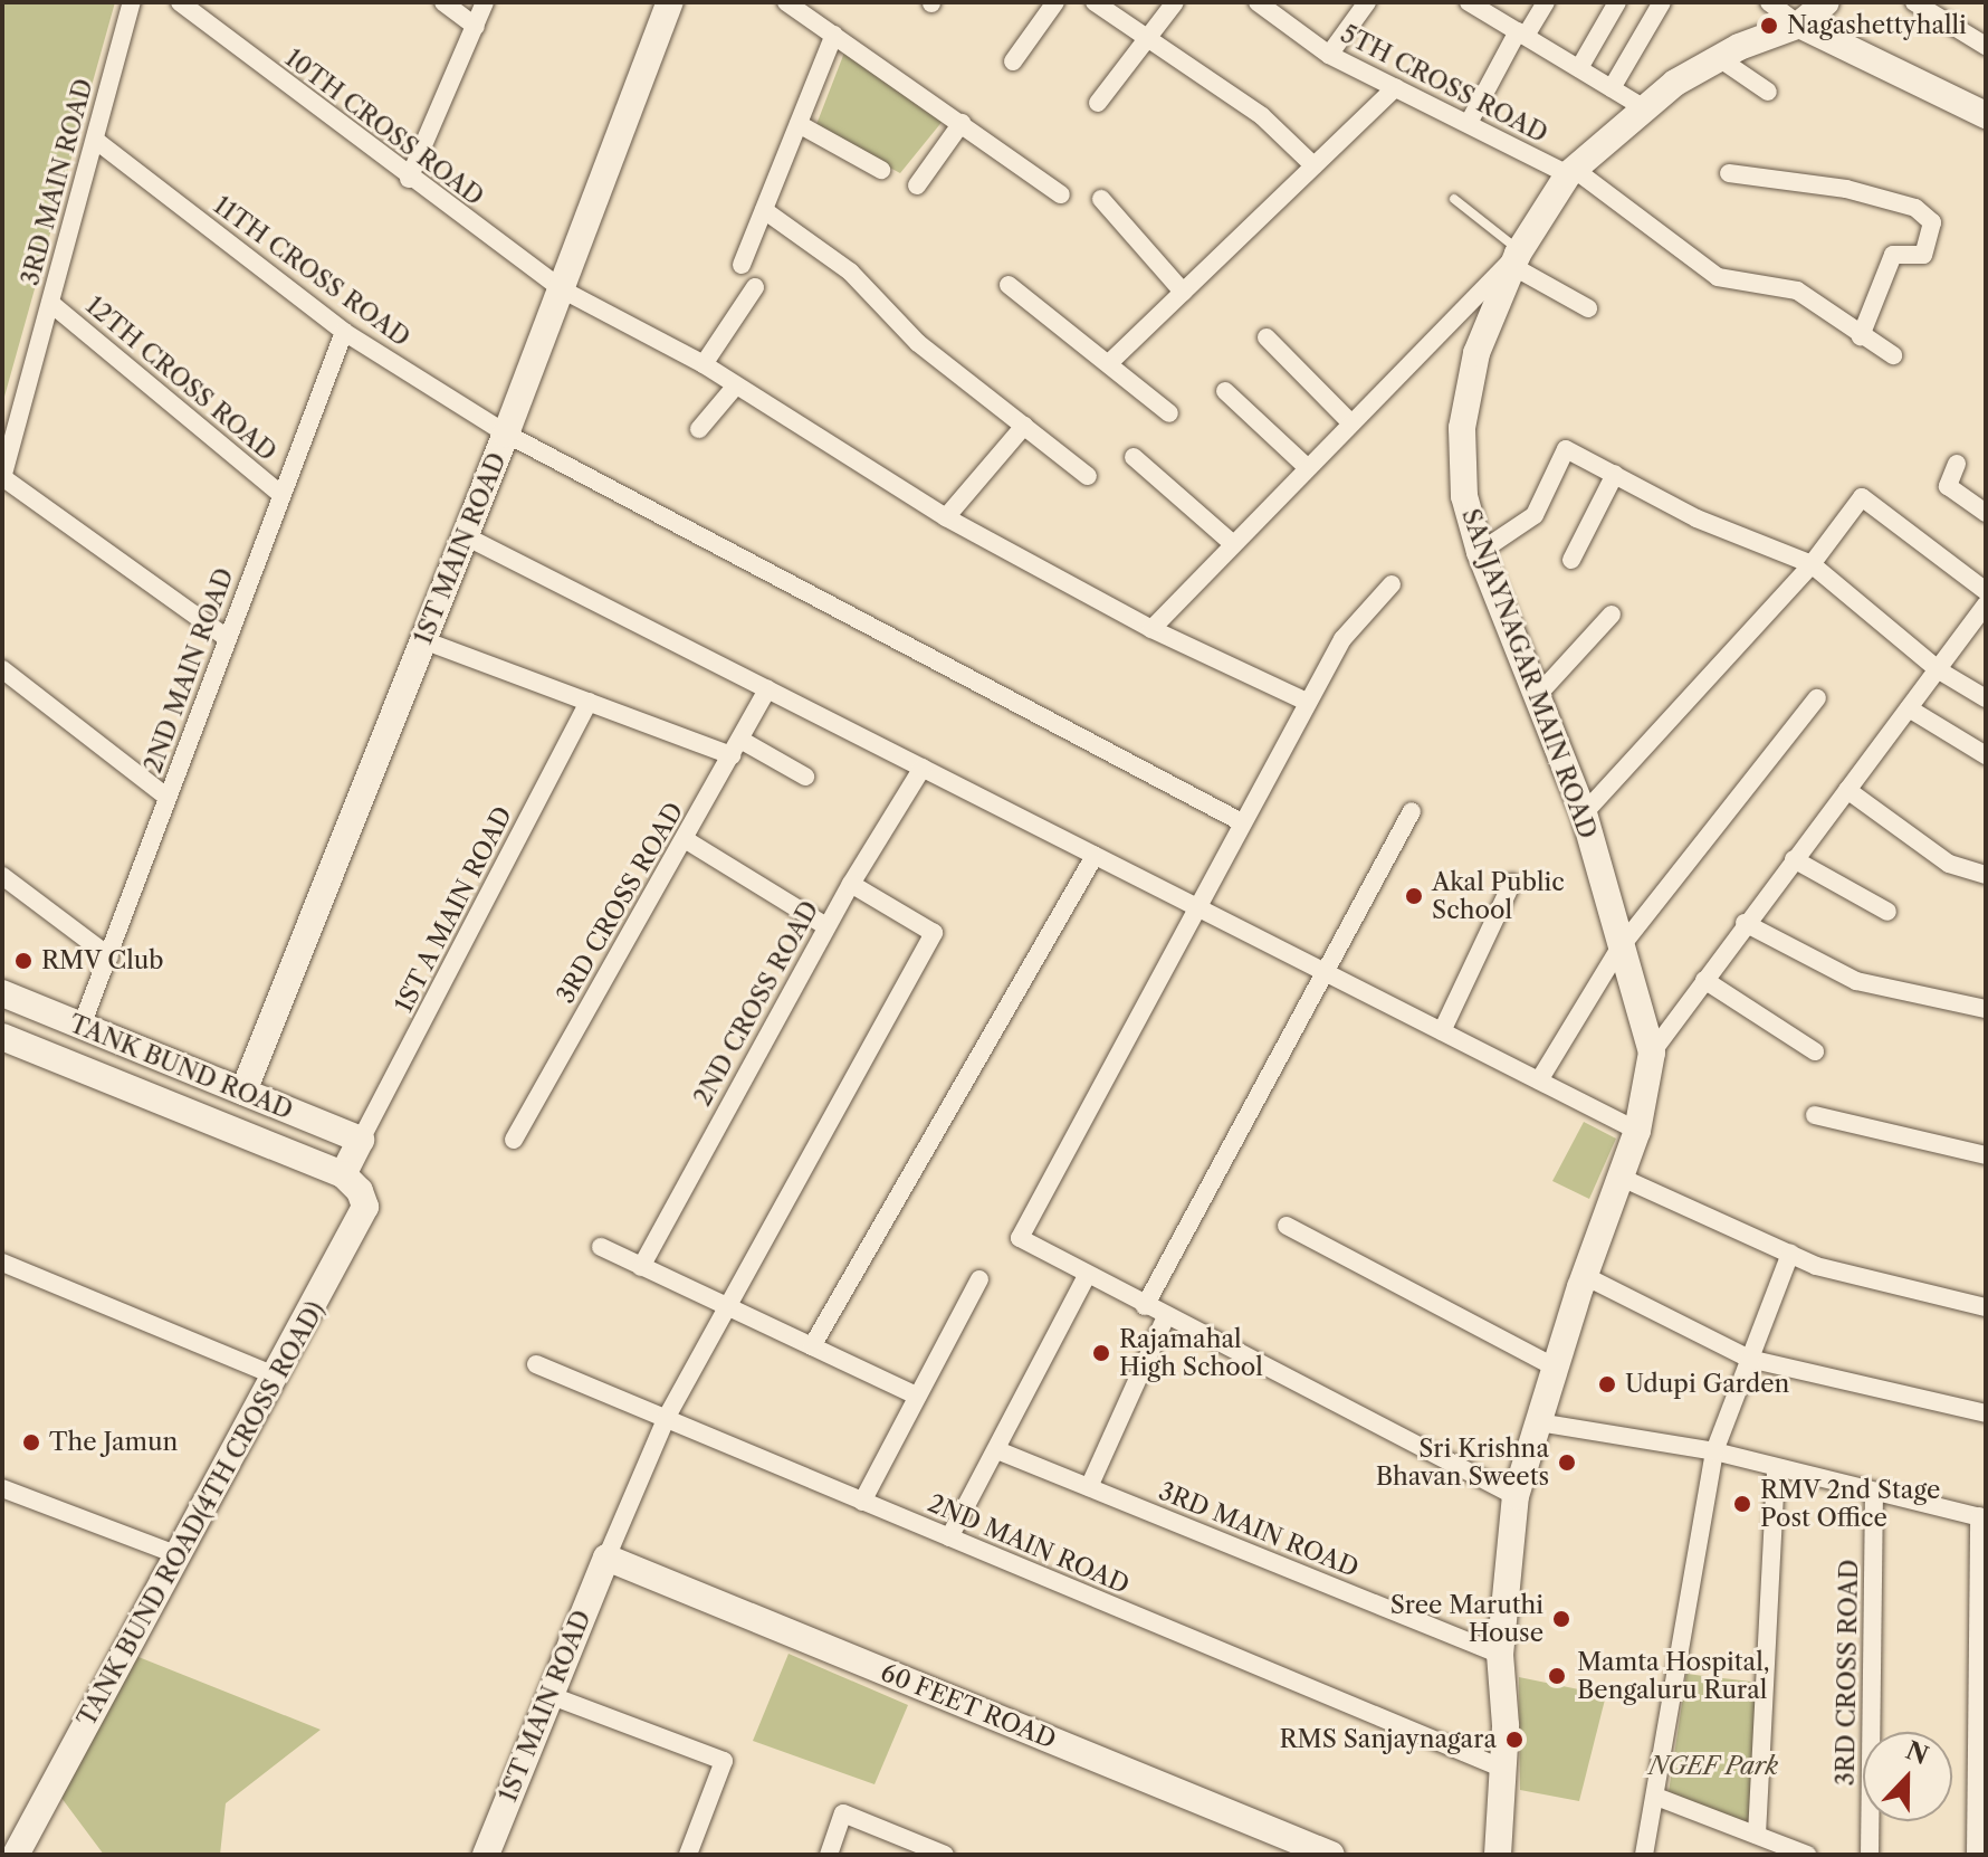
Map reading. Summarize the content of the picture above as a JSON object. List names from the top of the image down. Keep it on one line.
{"streets":{"street":["5TH CROSS ROAD","10TH CROSS ROAD","3RD MAIN ROAD","11TH CROSS ROAD","12TH CROSS ROAD","1ST MAIN ROAD","2ND MAIN ROAD","SANJAYNAGAR MAIN ROAD","3RD CROSS ROAD","1ST A MAIN ROAD","2ND CROSS ROAD","TANK BUND ROAD","TANK BUND ROAD(4TH CROSS ROAD)","60 FEET ROAD"]},"crossings":[["5TH CROSS ROAD","SANJAYNAGAR MAIN ROAD"],["10TH CROSS ROAD","1ST MAIN ROAD"],["3RD MAIN ROAD","11TH CROSS ROAD"],["3RD MAIN ROAD","12TH CROSS ROAD"],["3RD MAIN ROAD","SANJAYNAGAR MAIN ROAD"],["11TH CROSS ROAD","1ST MAIN ROAD"],["11TH CROSS ROAD","2ND MAIN ROAD"],["12TH CROSS ROAD","2ND MAIN ROAD"],["1ST MAIN ROAD","TANK BUND ROAD"],["1ST MAIN ROAD","60 FEET ROAD"],["2ND MAIN ROAD","SANJAYNAGAR MAIN ROAD"],["2ND MAIN ROAD","TANK BUND ROAD"],["1ST A MAIN ROAD","TANK BUND ROAD"],["TANK BUND ROAD","TANK BUND ROAD(4TH CROSS ROAD)"]],"parks":["NGEF Park"],"places":["Nagashettyhalli","Akal Public School","RMV Club","Rajamahal High School","Udupi Garden","The Jamun","Sri Krishna Bhavan Sweets","RMV 2nd Stage Post Office","Sree Maruthi House","Mamta Hospital, Bengaluru Rural","RMS Sanjaynagara"],"north":"top"}
